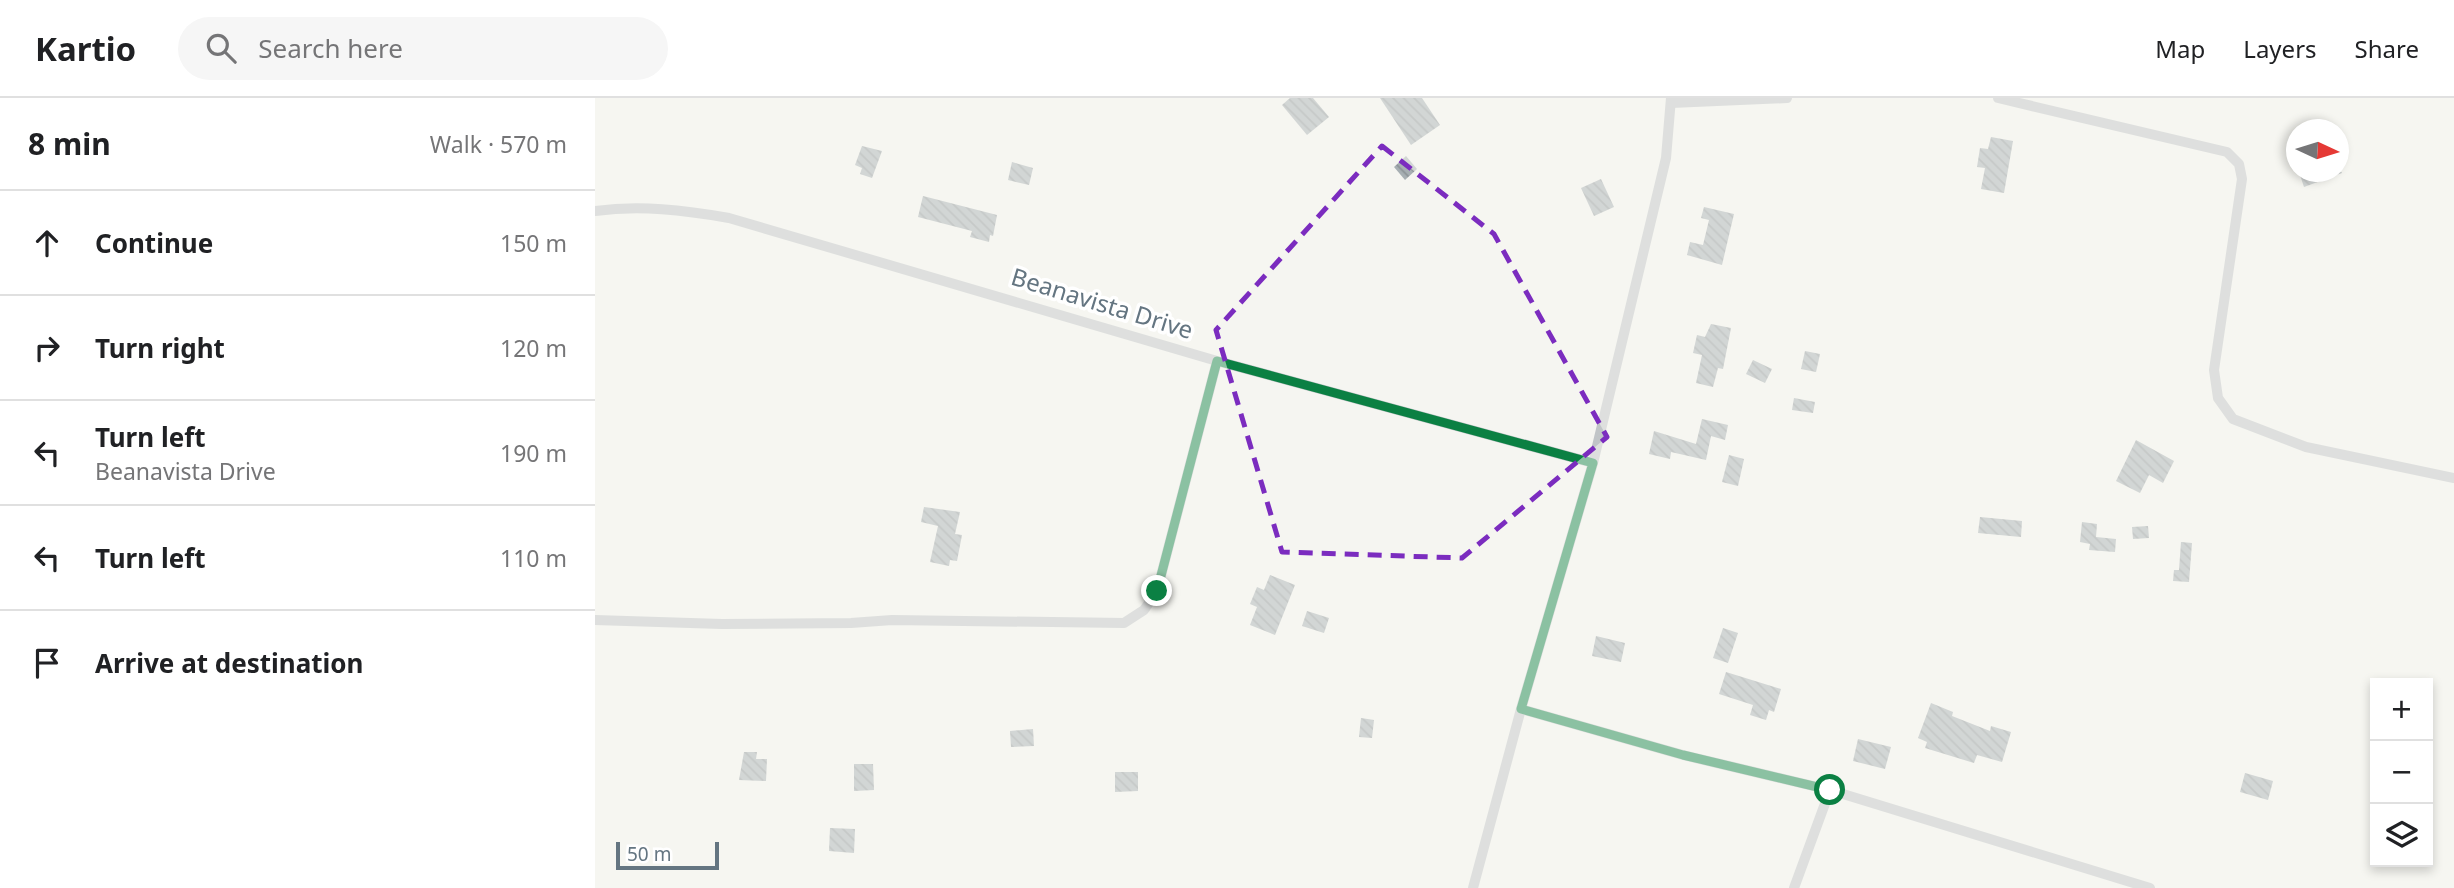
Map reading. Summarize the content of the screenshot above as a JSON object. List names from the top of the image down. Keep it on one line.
{"streets":{"street":["Beanavista Drive"]},"scale_bar":"50 m","north":"right","page":{"header":"Kartio","search":"Search here","nav":["Map","Layers","Share"],"heading":["8 min","Walk · 570 m"],"list":[["Continue","150 m"],["Turn right","120 m"],["Turn left","Beanavista Drive","190 m"],["Turn left","110 m"],"Arrive at destination"],"map_buttons":["+","−"],"scale":"50 m"}}
